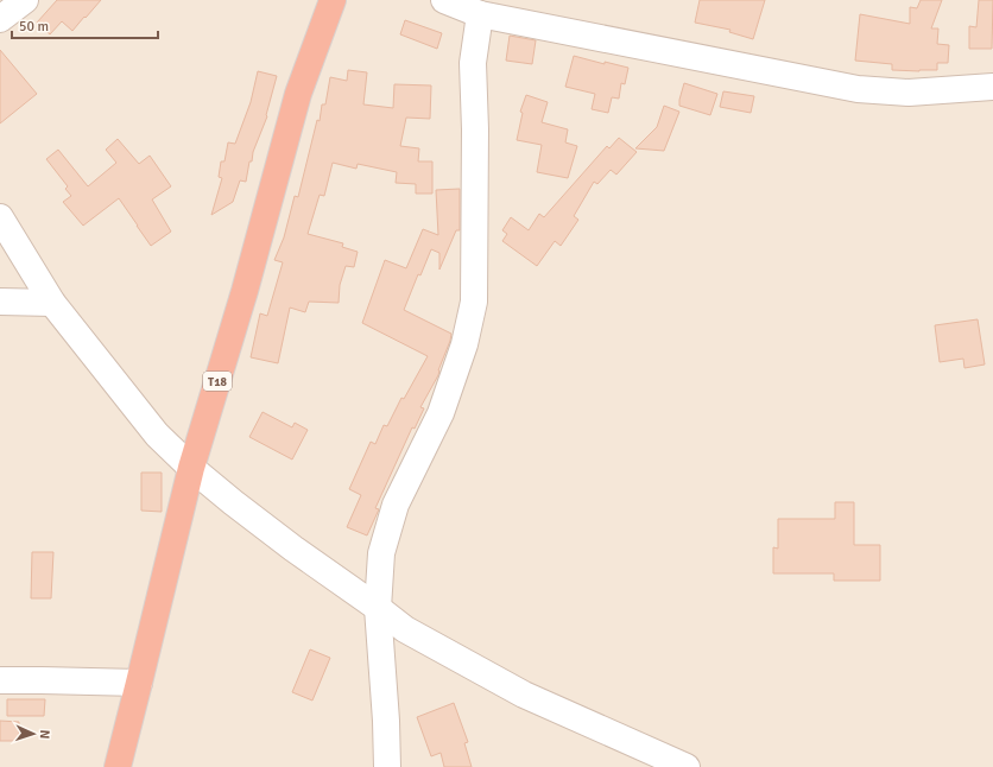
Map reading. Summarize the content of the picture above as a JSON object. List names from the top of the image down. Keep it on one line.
{"streets":{"highway":["T18"]},"scale_bar":"50 m","north":"right"}
